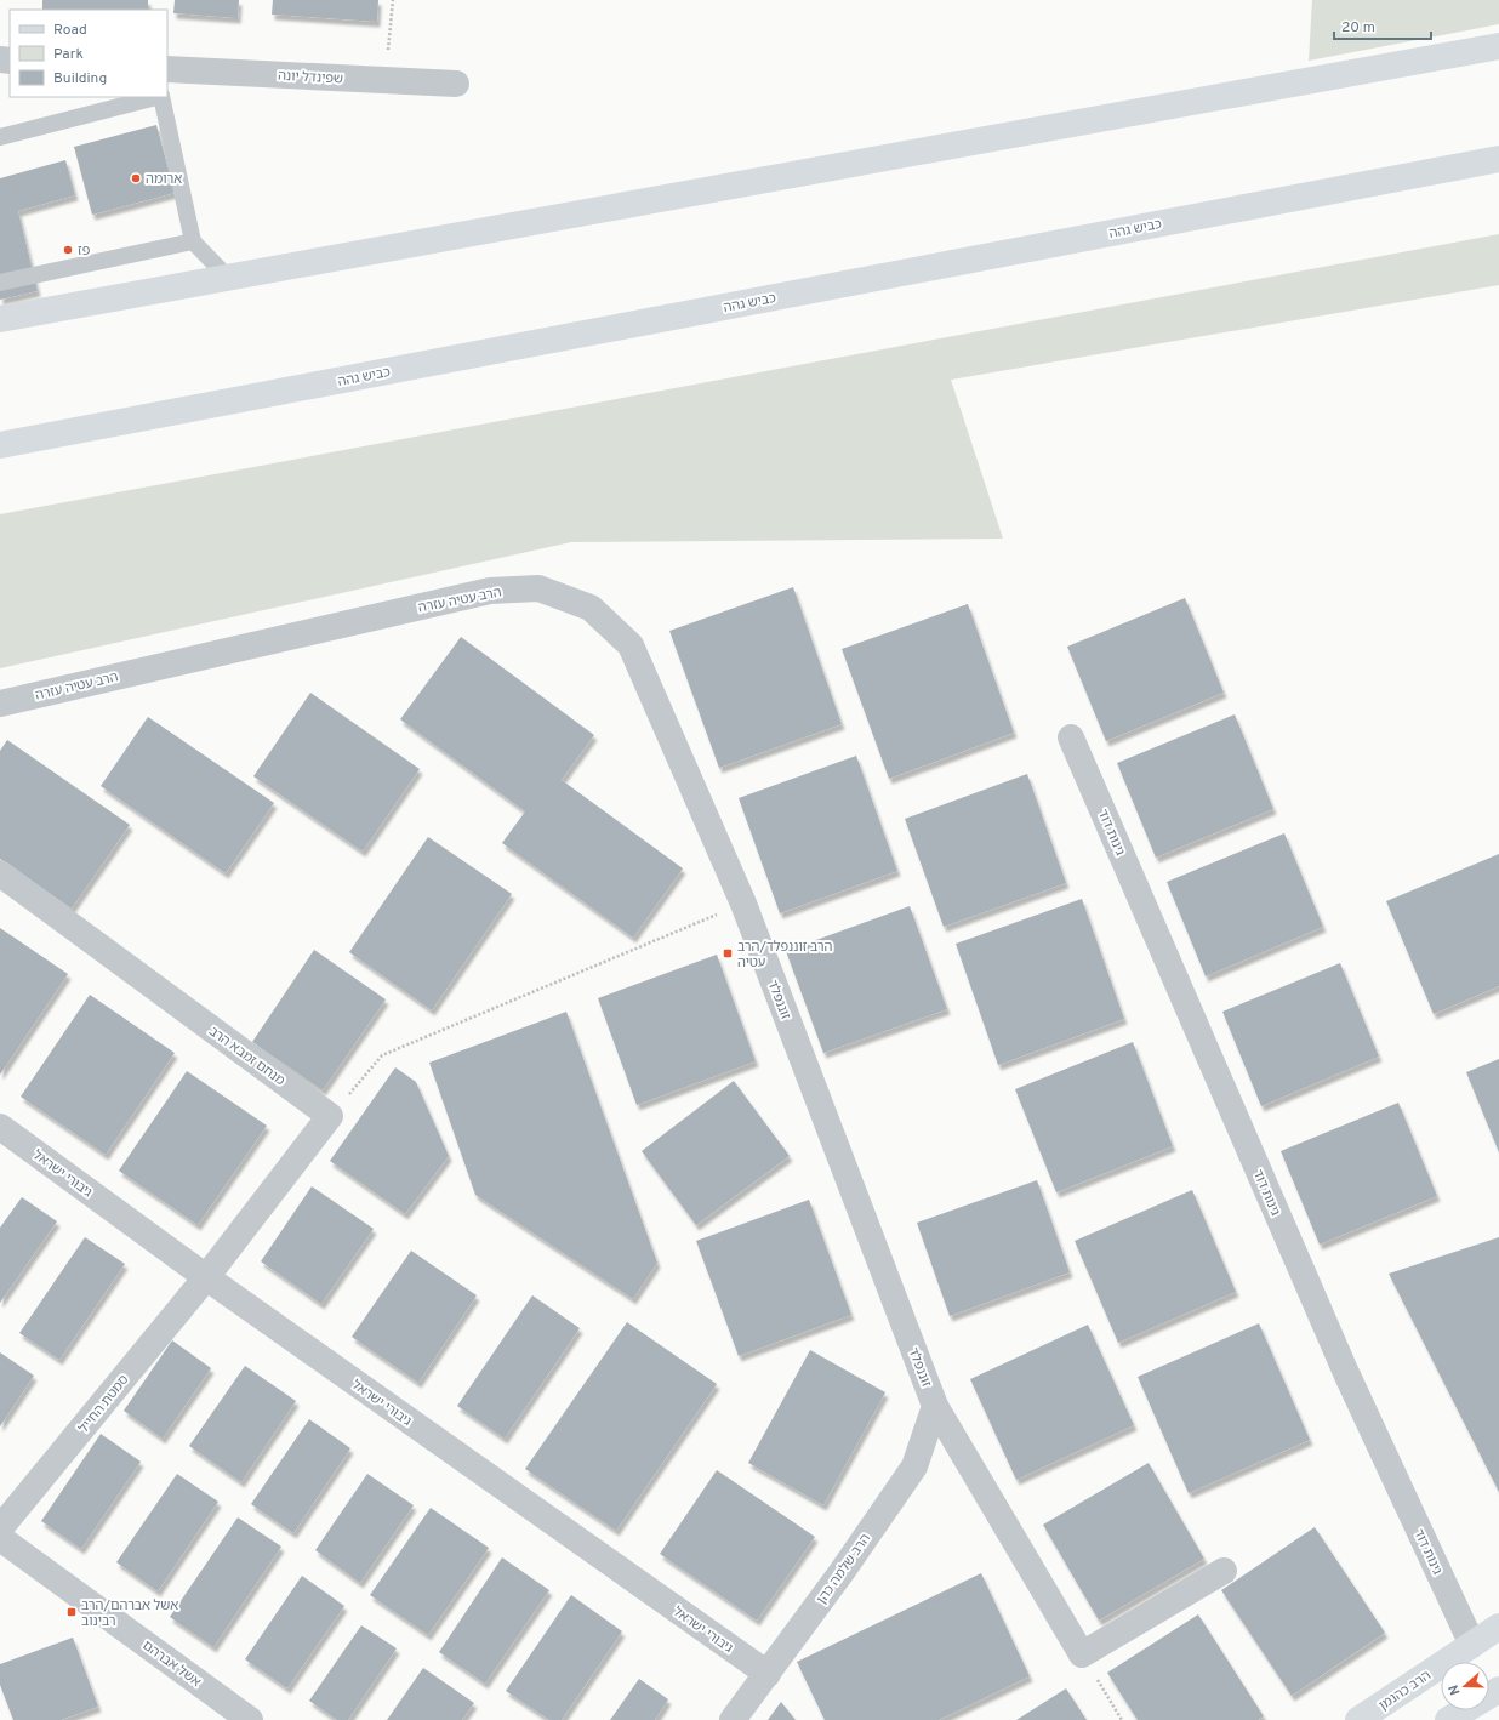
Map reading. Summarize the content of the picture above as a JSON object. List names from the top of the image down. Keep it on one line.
{"streets":{"main road":["כביש גהה","הרב כהנמן"],"street":["שפינדל יונה","הרב עטיה עזרה","גינות דוד","זוננפלד","מנחם זמבא הרב","גיבורי ישראל","סמטת החייל","הרב שלמה כהן","אשל אברהם"]},"crossings":[["הרב עטיה עזרה","זוננפלד"],["גינות דוד","הרב כהנמן"],["זוננפלד","הרב שלמה כהן"],["גיבורי ישראל","סמטת החייל"],["גיבורי ישראל","הרב שלמה כהן"]],"places":{"other":["ארומה","פז"],"transit":["הרב זוננפלד/הרב עטיה","אשל אברהם/הרב רבינוב"]},"legend":["Road","Park","Building"],"scale_bar":"20 m","north":"left"}
